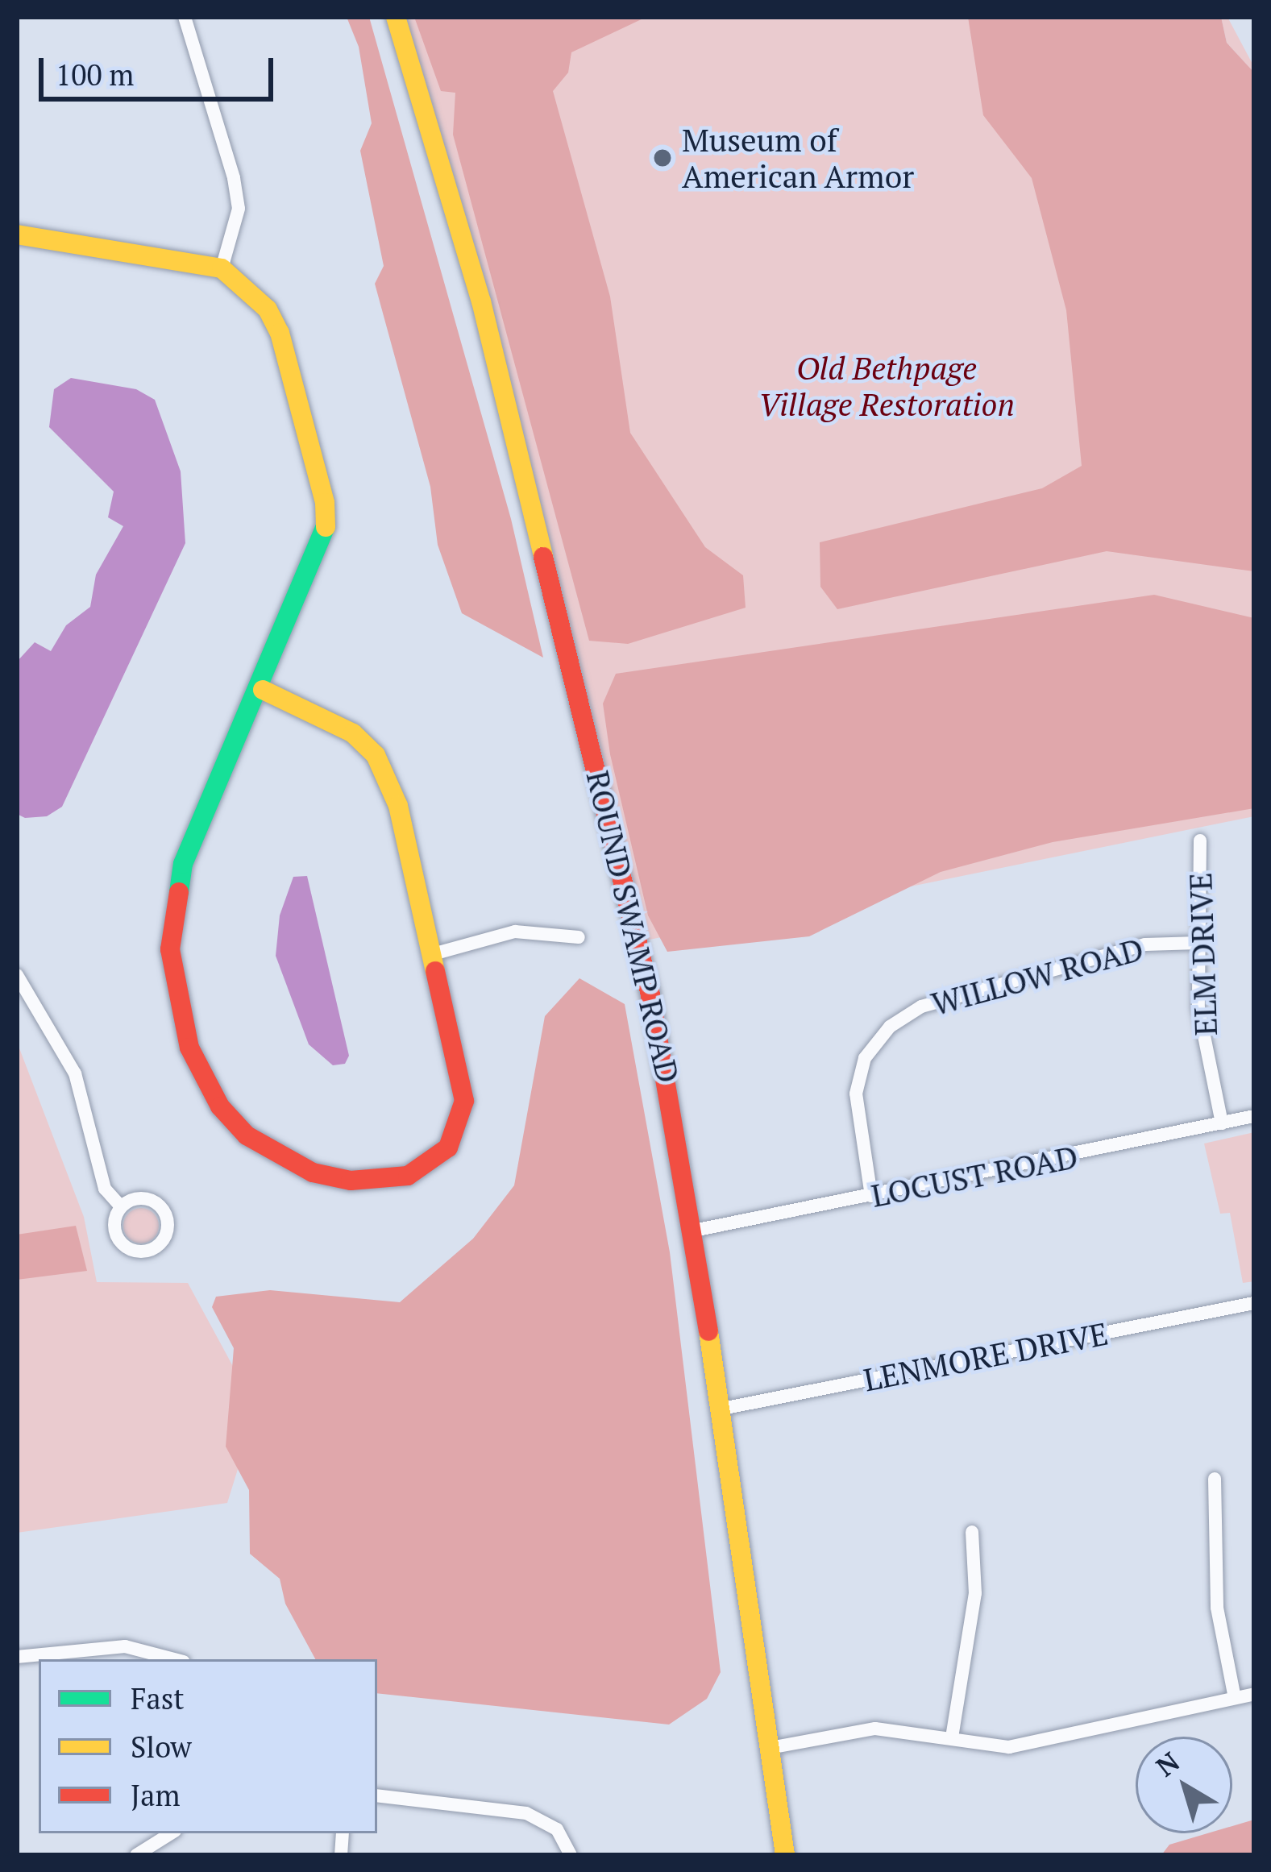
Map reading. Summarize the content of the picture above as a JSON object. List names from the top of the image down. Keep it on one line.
{"streets":{"street":["ROUND SWAMP ROAD","ELM DRIVE","WILLOW ROAD","LOCUST ROAD","LENMORE DRIVE"]},"crossings":[["ROUND SWAMP ROAD","LOCUST ROAD"],["ROUND SWAMP ROAD","LENMORE DRIVE"],["ELM DRIVE","WILLOW ROAD"],["ELM DRIVE","LOCUST ROAD"],["WILLOW ROAD","LOCUST ROAD"]],"parks":["Old Bethpage Village Restoration"],"places":["Museum of American Armor"],"legend":["Fast","Slow","Jam"],"scale_bar":"100 m","north":"top left"}
